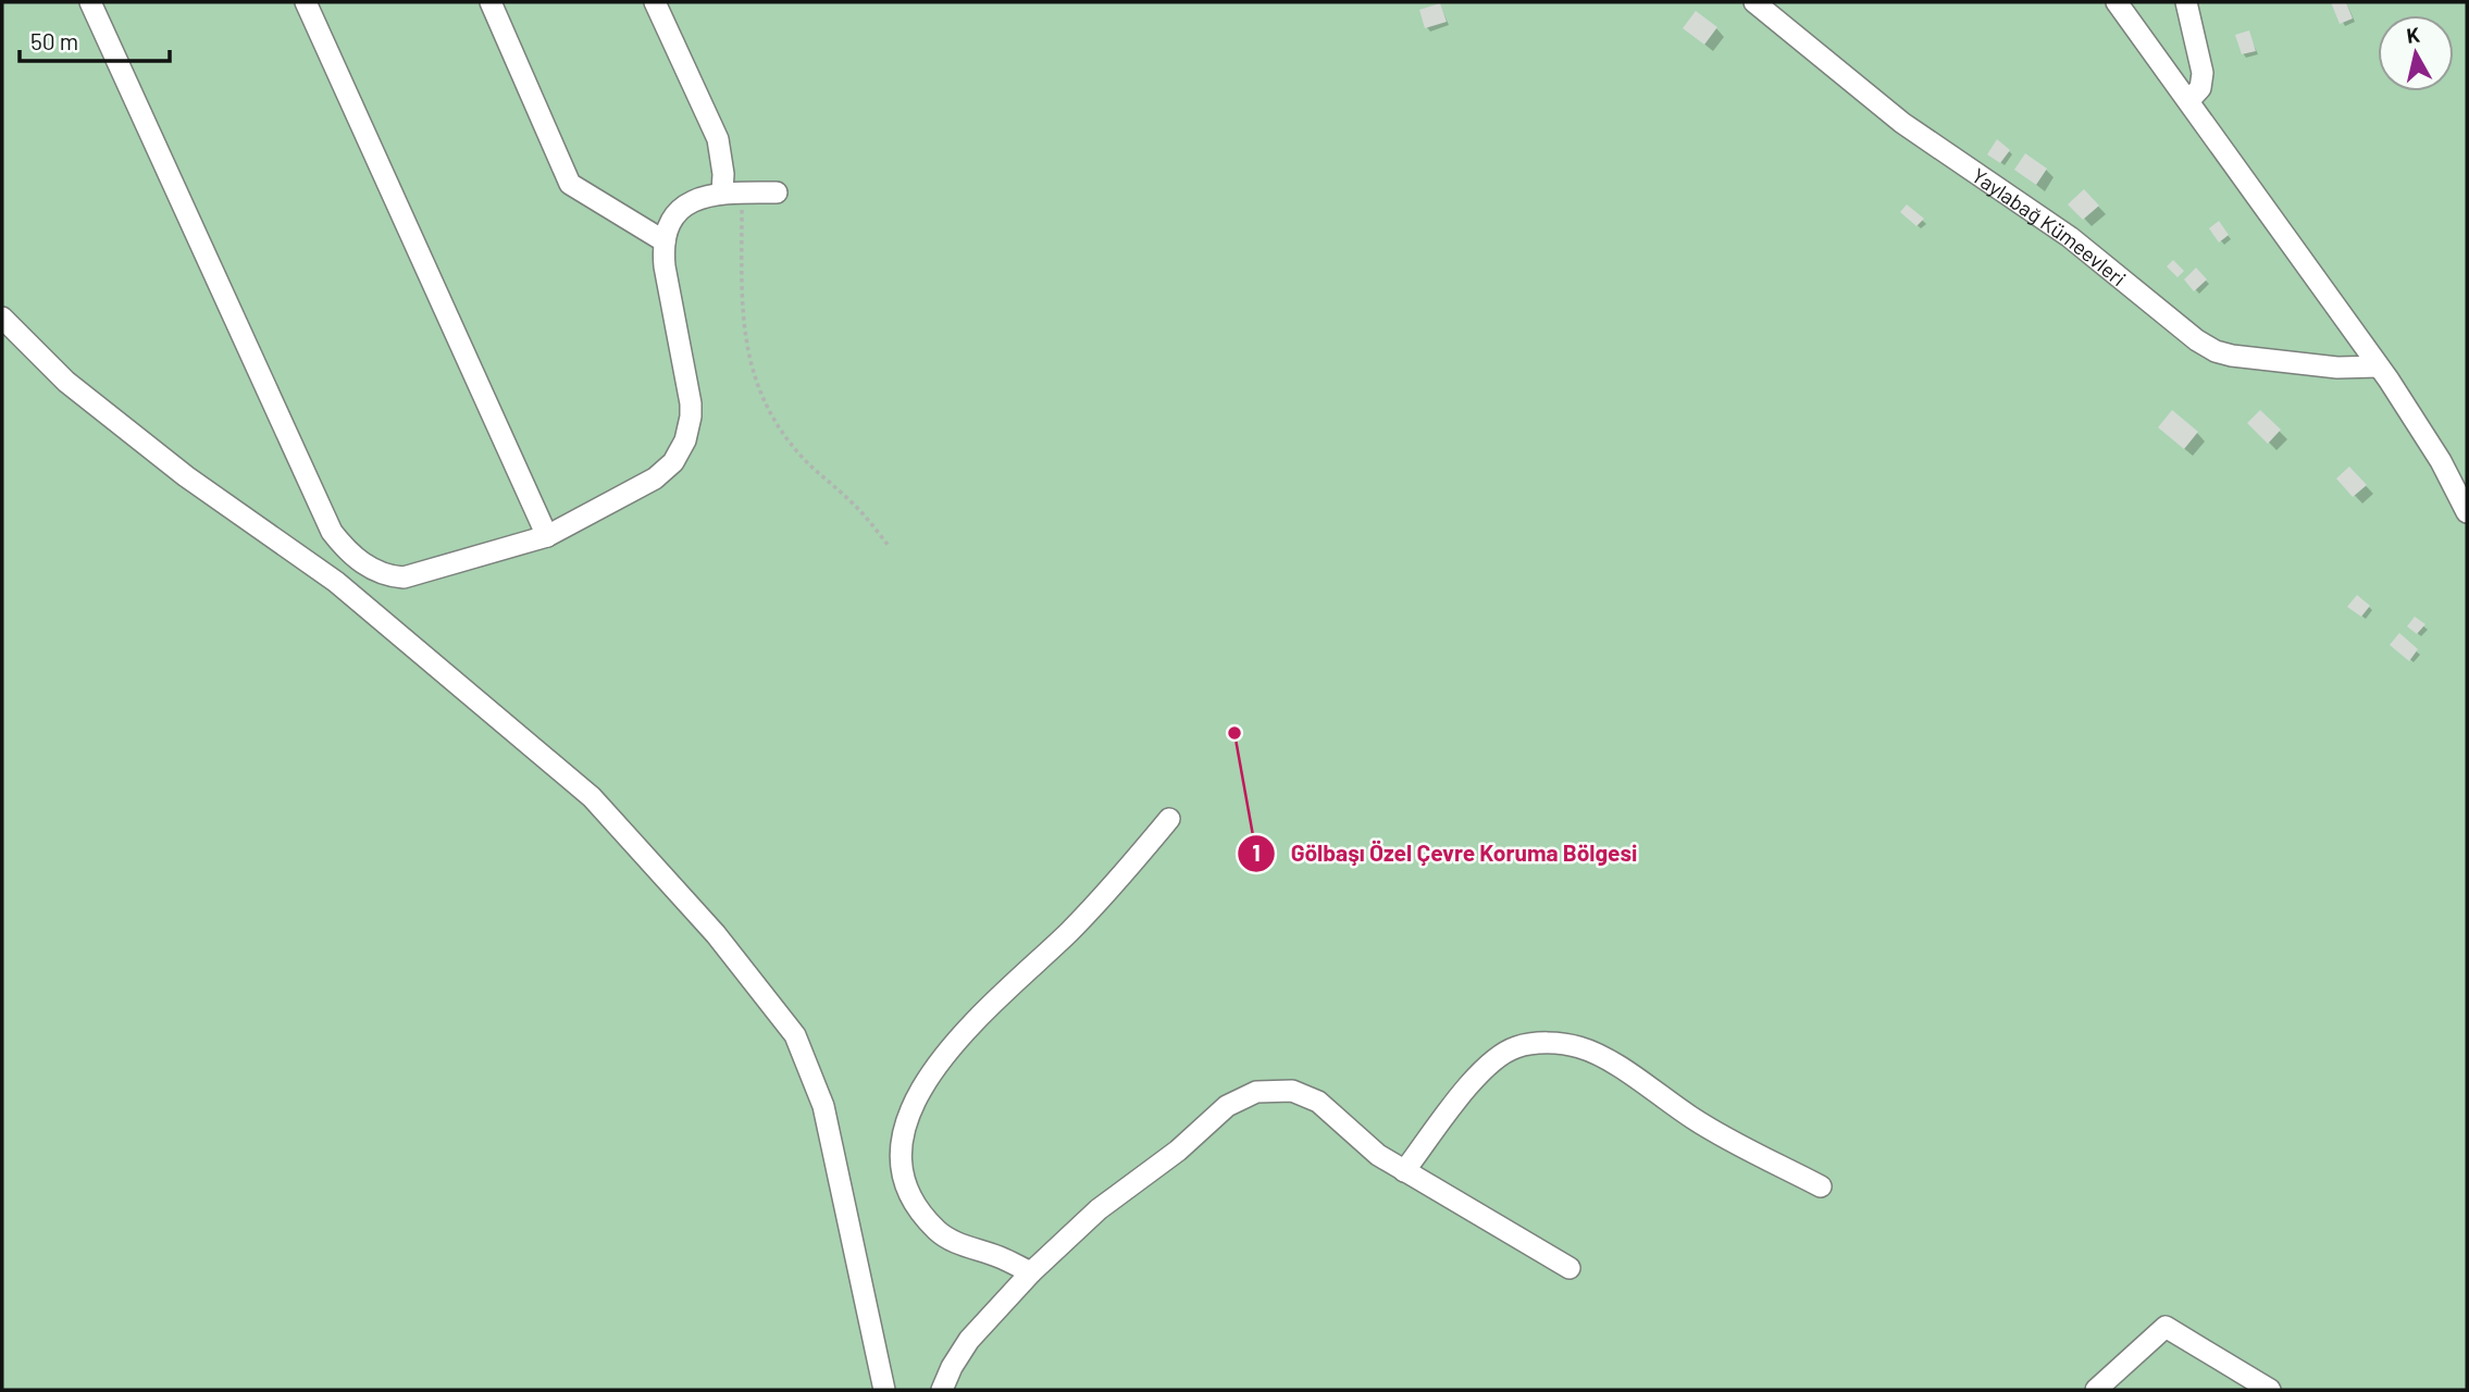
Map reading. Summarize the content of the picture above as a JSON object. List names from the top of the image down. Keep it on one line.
{"streets":{"street":["Yaylabağ Kümeevleri"]},"places":["Gölbaşı Özel Çevre Koruma Bölgesi"],"scale_bar":"50 m","north":"top"}
